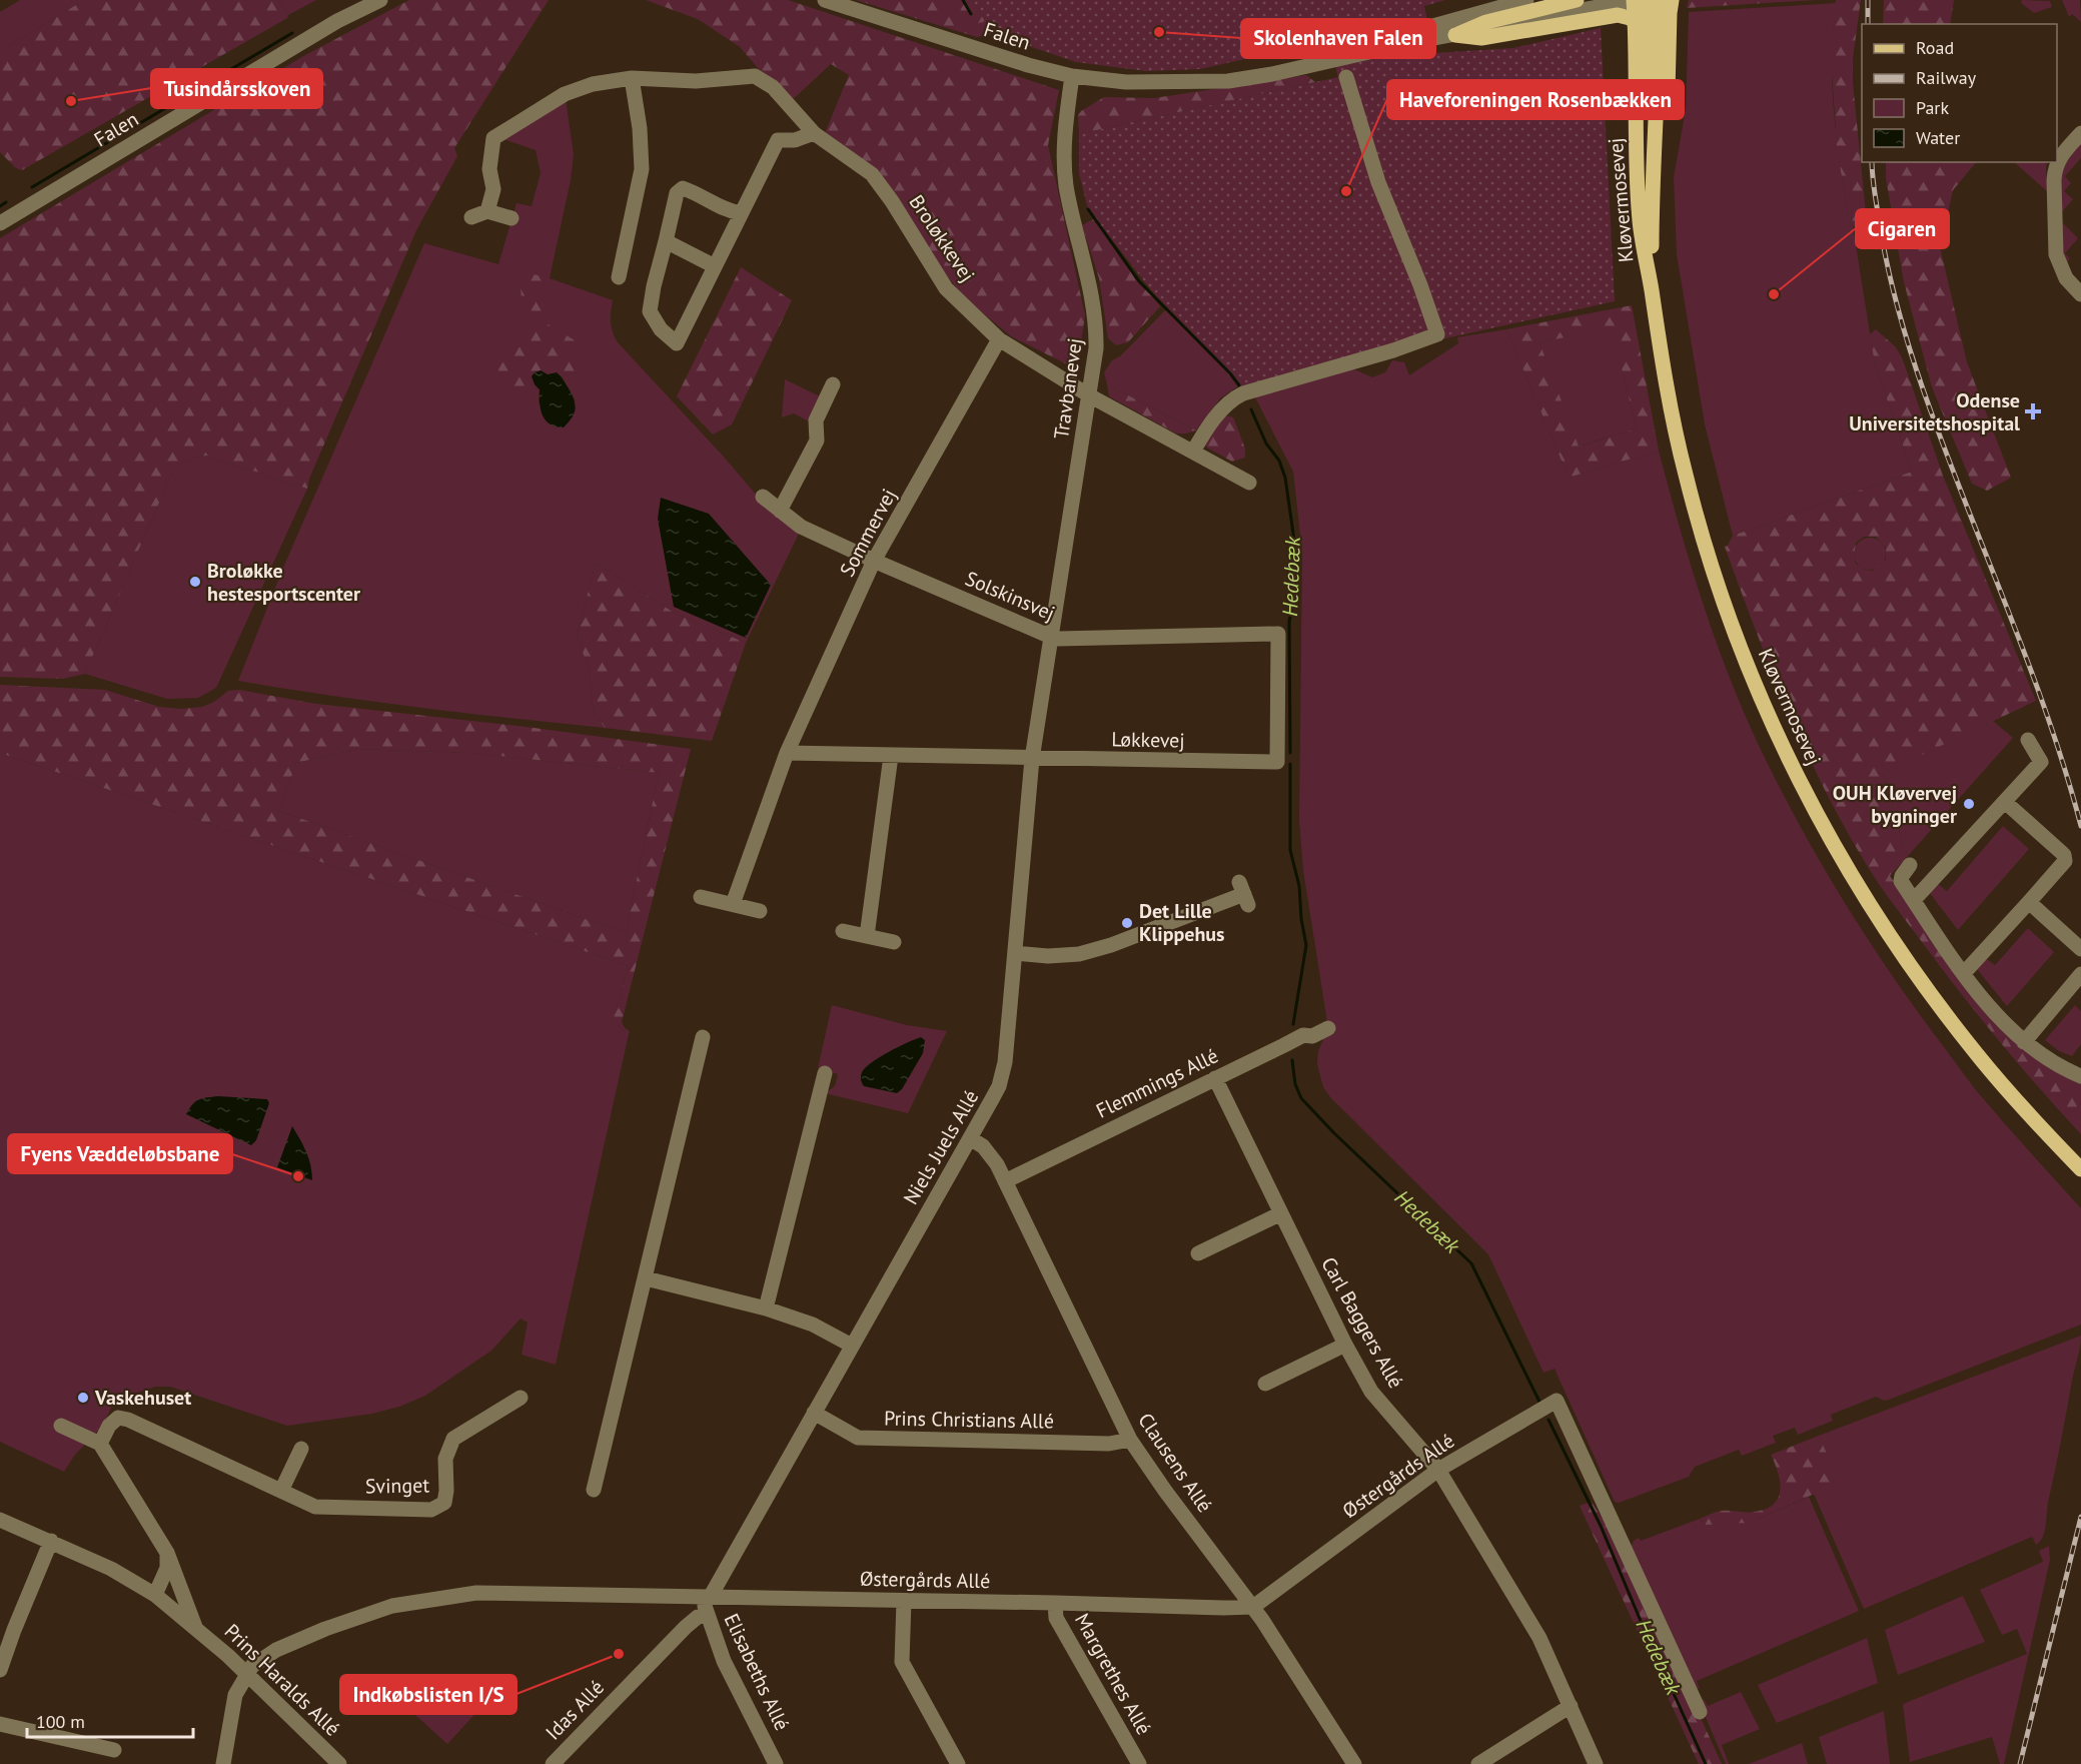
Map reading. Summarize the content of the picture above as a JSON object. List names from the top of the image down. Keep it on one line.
{"streets":{"main road":["Kløvermosevej"],"street":["Falen","Broløkkevej","Travbanevej","Sommervej","Solskinsvej","Løkkevej","Flemmings Allé","Niels Juels Allé","Carl Baggers Allé","Prins Christians Allé","Clausens Allé","Østergårds Allé","Svinget","Elisabeths Allé","Margrethes Allé","Prins Haralds Allé","Idas Allé"]},"crossings":[["Falen","Kløvermosevej"],["Falen","Travbanevej"],["Broløkkevej","Travbanevej"],["Broløkkevej","Sommervej"],["Travbanevej","Solskinsvej"],["Travbanevej","Niels Juels Allé"],["Sommervej","Solskinsvej"],["Sommervej","Løkkevej"],["Solskinsvej","Løkkevej"],["Solskinsvej","Niels Juels Allé"],["Løkkevej","Niels Juels Allé"],["Flemmings Allé","Carl Baggers Allé"],["Flemmings Allé","Clausens Allé"],["Niels Juels Allé","Prins Christians Allé"],["Niels Juels Allé","Clausens Allé"],["Niels Juels Allé","Østergårds Allé"],["Niels Juels Allé","Elisabeths Allé"],["Carl Baggers Allé","Østergårds Allé"],["Prins Christians Allé","Clausens Allé"],["Clausens Allé","Østergårds Allé"],["Østergårds Allé","Elisabeths Allé"],["Østergårds Allé","Margrethes Allé"],["Østergårds Allé","Prins Haralds Allé"],["Svinget","Prins Haralds Allé"],["Elisabeths Allé","Idas Allé"]],"water":["Hedebæk"],"places":{"other":["Skolenhaven Falen","Tusindårsskoven","Haveforeningen Rosenbækken","Cigaren","Broløkke hestesportscenter","OUH Kløvervej bygninger","Det Lille Klippehus","Fyens Væddeløbsbane","Vaskehuset","Indkøbslisten I/S"],"health":["Odense Universitetshospital"]},"legend":["Road","Railway","Park","Water"],"scale_bar":"100 m"}
